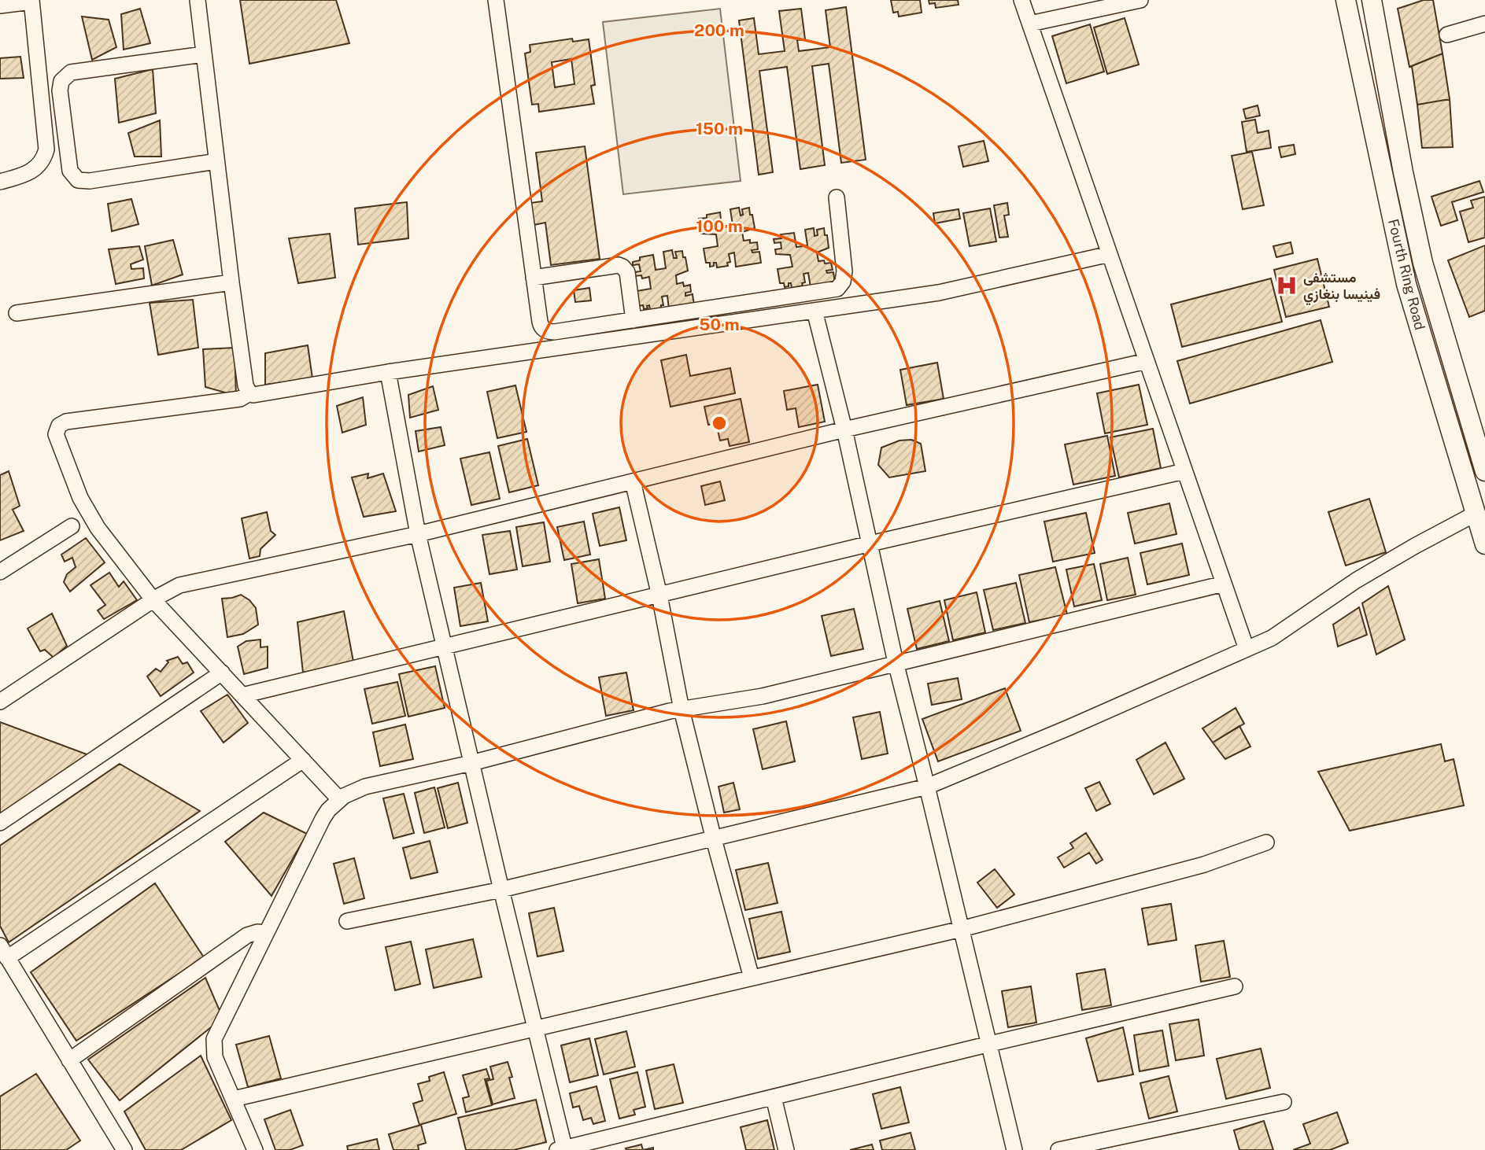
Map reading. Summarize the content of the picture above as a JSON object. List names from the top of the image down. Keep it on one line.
{"streets":{"main road":["Fourth Ring Road"]},"places":{"hospital":["مستشفى فينيسا بنغازي"]},"rings":["200 m","150 m","100 m","50 m"]}
